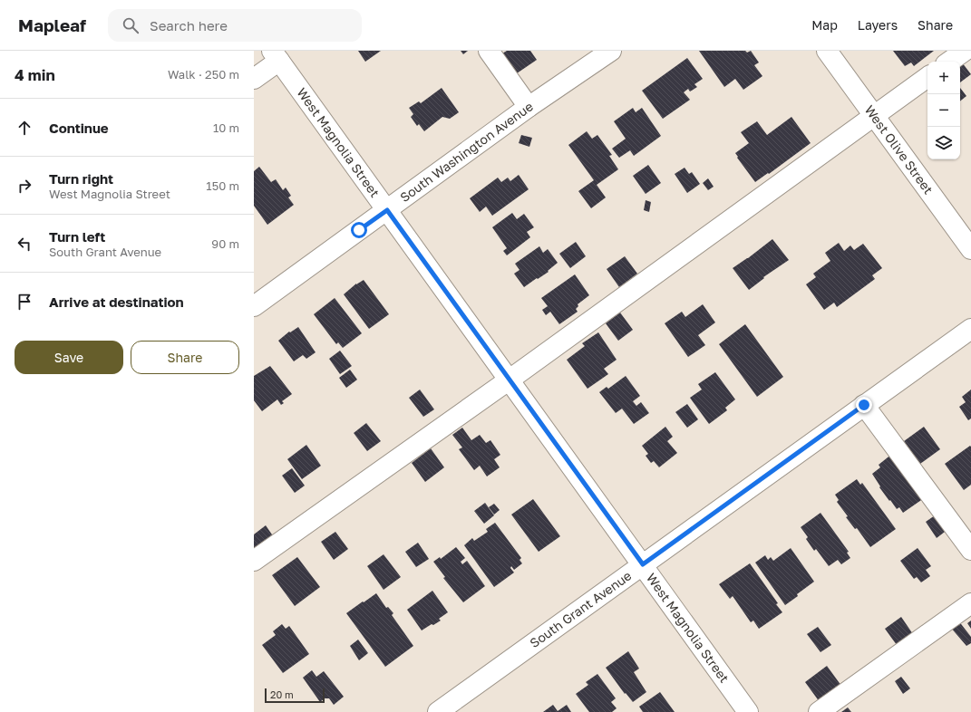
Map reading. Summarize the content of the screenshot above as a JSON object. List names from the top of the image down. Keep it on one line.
{"streets":{"street":["West Magnolia Street","West Olive Street","South Washington Avenue","South Grant Avenue"]},"crossings":[["West Magnolia Street","South Washington Avenue"],["West Magnolia Street","South Grant Avenue"]],"scale_bar":"20 m","page":{"header":"Mapleaf","search":"Search here","nav":["Map","Layers","Share"],"heading":["4 min","Walk · 250 m"],"map_buttons":["+","−"],"list":[["Continue","10 m"],["Turn right","West Magnolia Street","150 m"],["Turn left","South Grant Avenue","90 m"],"Arrive at destination"],"buttons":["Save","Share"],"scale":"20 m"}}
